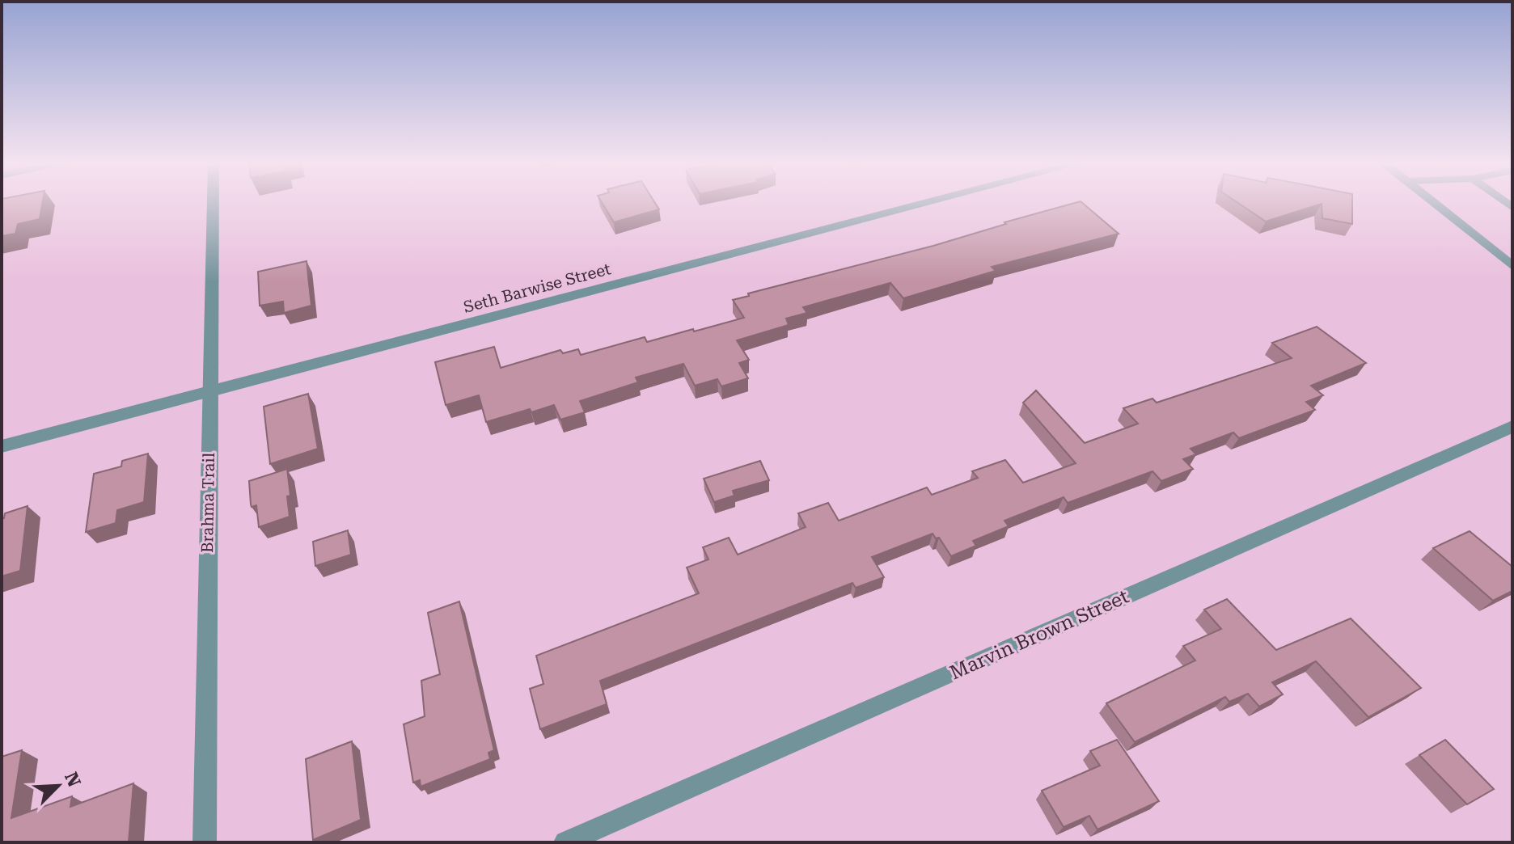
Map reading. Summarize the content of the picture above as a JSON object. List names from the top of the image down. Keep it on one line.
{"streets":{"street":["Seth Barwise Street","Brahma Trail","Marvin Brown Street"]},"crossings":[["Seth Barwise Street","Brahma Trail"]],"north":"top right"}
